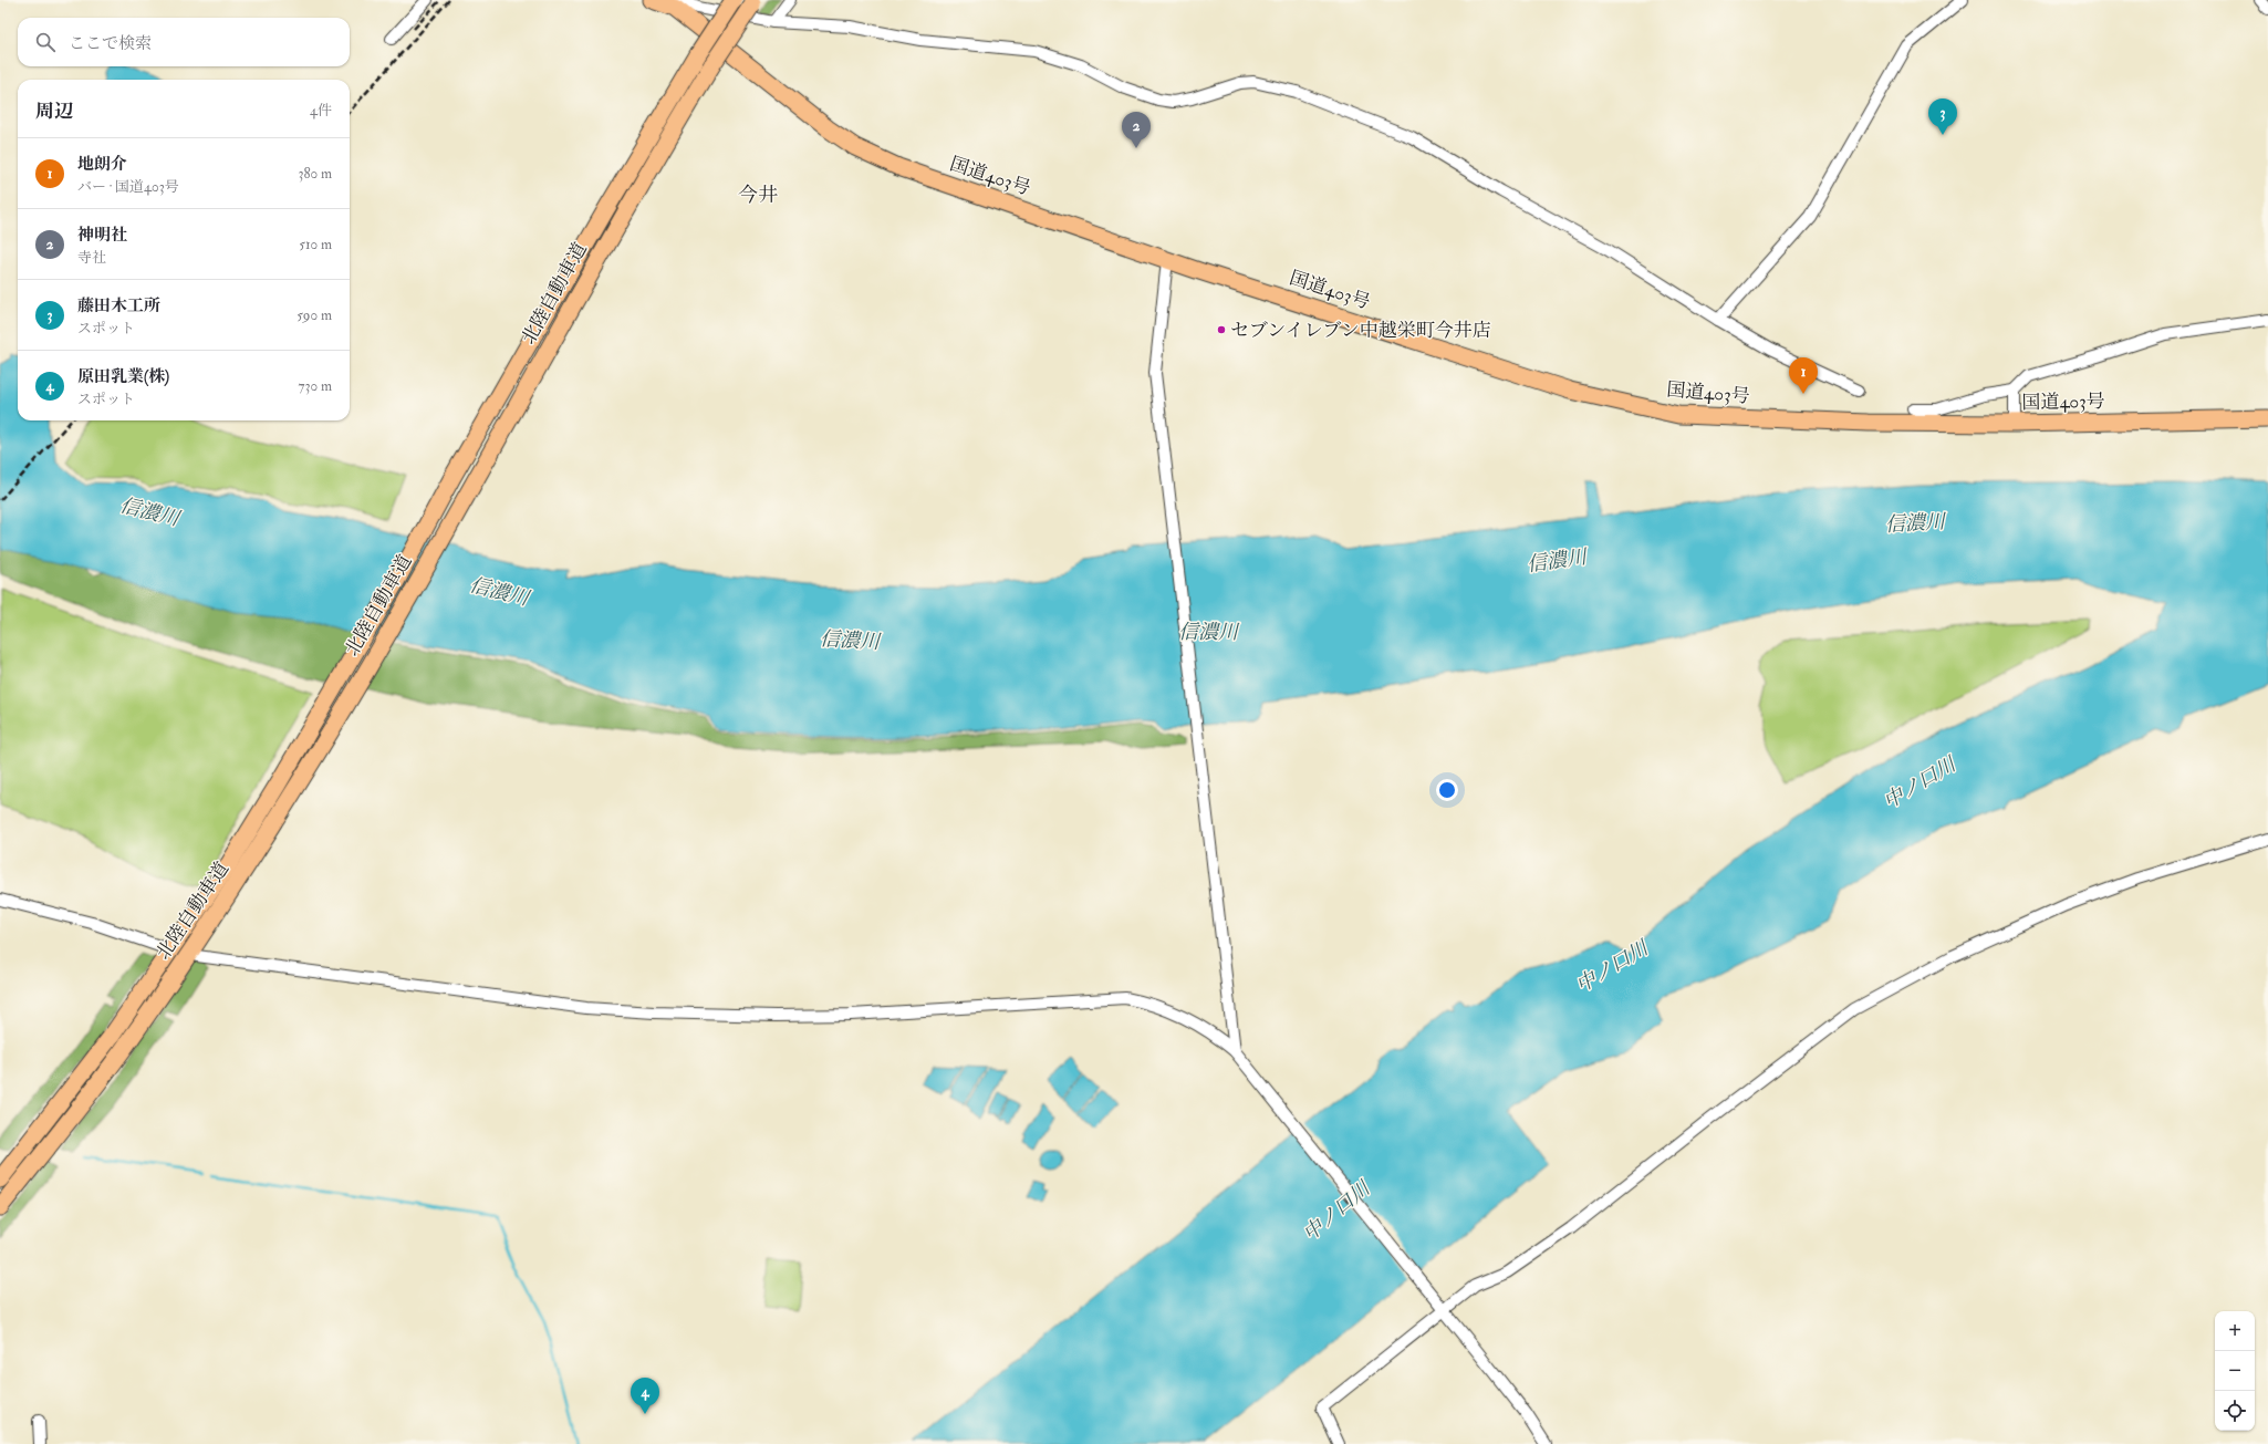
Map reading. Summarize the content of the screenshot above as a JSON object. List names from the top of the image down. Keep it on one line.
{"streets":{"highway":["国道403号","北陸自動車道"]},"districts":["今井"],"water":["信濃川","中ノ口川"],"places":["セブンイレブン中越栄町今井店"],"page":{"search":"ここで検索","heading":["周辺","4件"],"pins":["3","2","1","4"],"list":[{"mark":"1","name":"地朗介","note":"バー · 国道403号","value":"380 m"},{"mark":"2","name":"神明社","note":"寺社","value":"510 m"},{"mark":"3","name":"藤田木工所","note":"スポット","value":"590 m"},{"mark":"4","name":"原田乳業(株)","note":"スポット","value":"730 m"}],"map_buttons":["+","−"]}}
